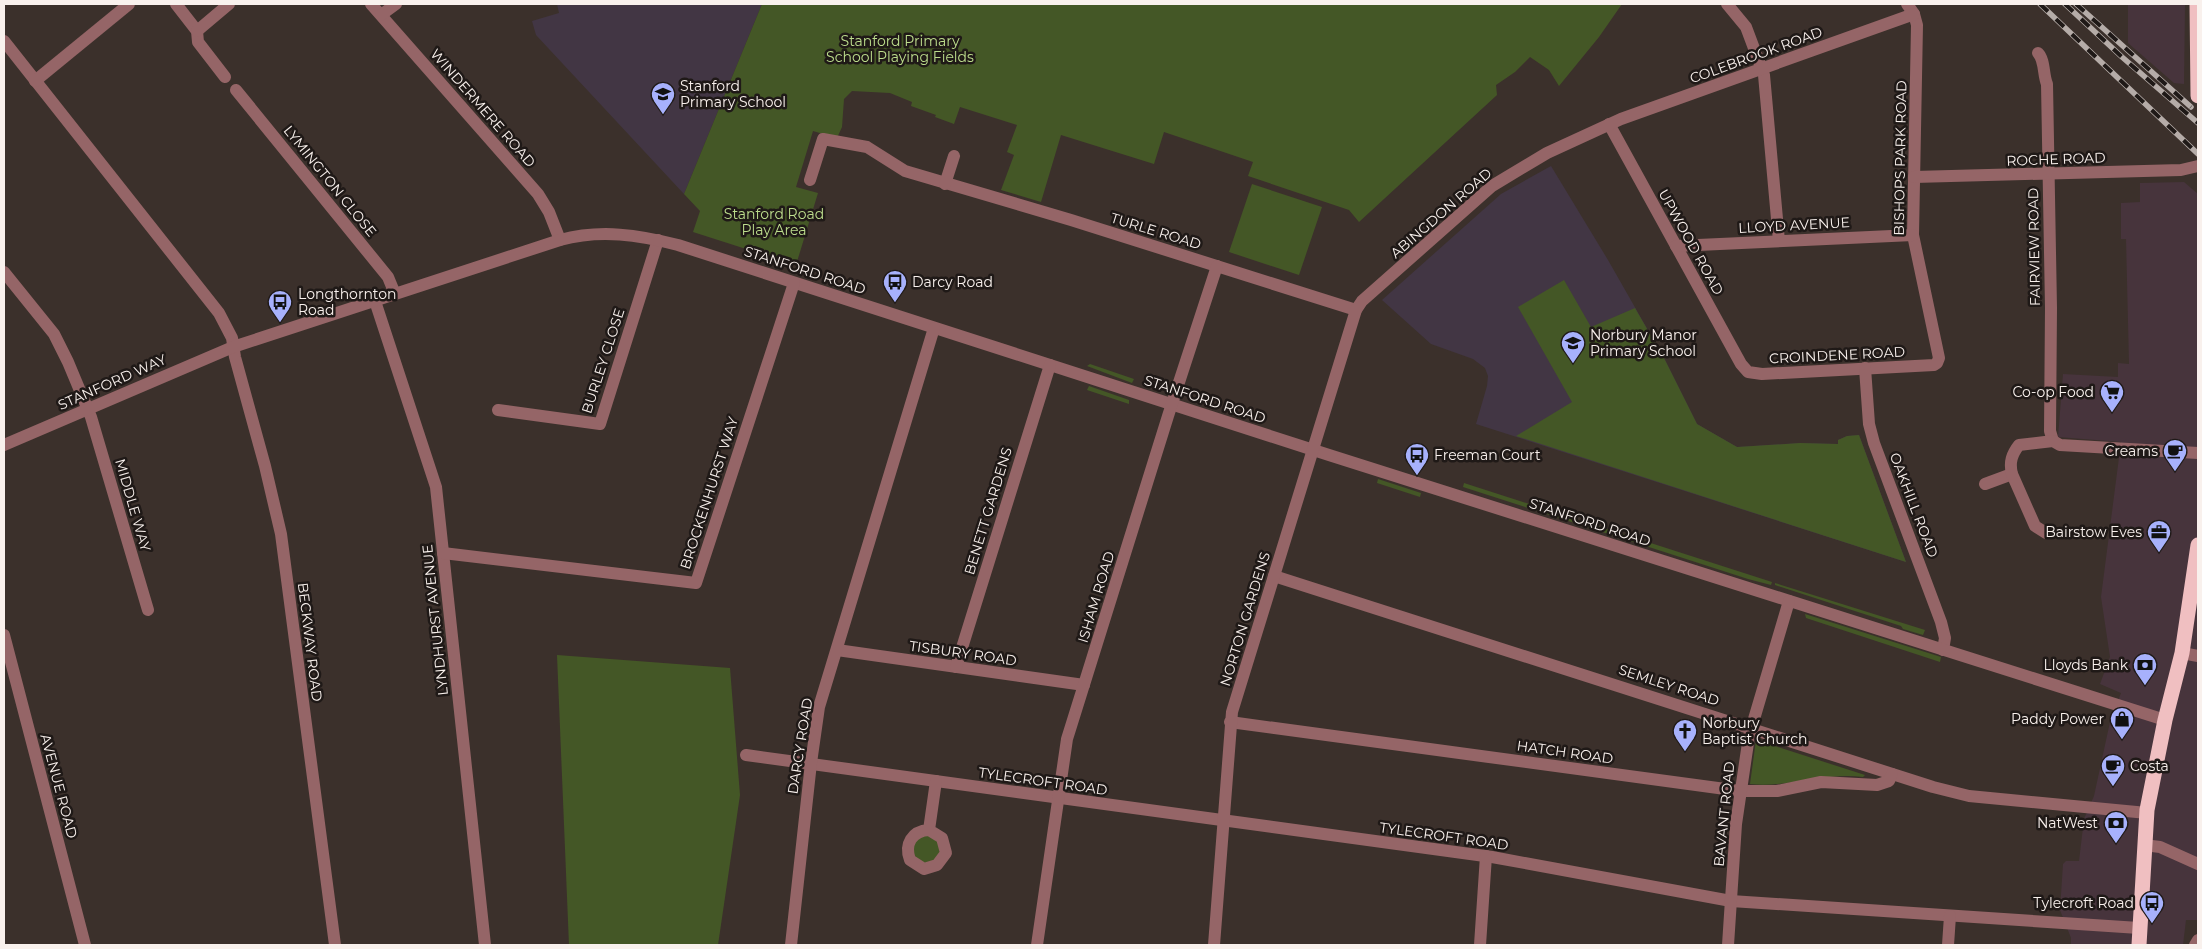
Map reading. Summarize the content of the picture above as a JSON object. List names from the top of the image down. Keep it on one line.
{"streets":{"street":["COLEBROOK ROAD","WINDERMERE ROAD","BISHOPS PARK ROAD","ROCHE ROAD","LYMINGTON CLOSE","ABINGDON ROAD","LLOYD AVENUE","TURLE ROAD","UPWOOD ROAD","FAIRVIEW ROAD","STANFORD ROAD","CROINDENE ROAD","BURLEY CLOSE","STANFORD WAY","BROCKENHURST WAY","MIDDLE WAY","OAKHILL ROAD","BENETT GARDENS","ISHAM ROAD","NORTON GARDENS","LYNDHURST AVENUE","BECKWAY ROAD","TISBURY ROAD","SEMLEY ROAD","DARCY ROAD","HATCH ROAD","TYLECROFT ROAD","AVENUE ROAD","BAVANT ROAD"]},"crossings":[["COLEBROOK ROAD","BISHOPS PARK ROAD"],["COLEBROOK ROAD","ABINGDON ROAD"],["COLEBROOK ROAD","UPWOOD ROAD"],["WINDERMERE ROAD","STANFORD ROAD"],["BISHOPS PARK ROAD","ROCHE ROAD"],["BISHOPS PARK ROAD","LLOYD AVENUE"],["BISHOPS PARK ROAD","CROINDENE ROAD"],["ROCHE ROAD","FAIRVIEW ROAD"],["LYMINGTON CLOSE","STANFORD ROAD"],["ABINGDON ROAD","TURLE ROAD"],["ABINGDON ROAD","UPWOOD ROAD"],["ABINGDON ROAD","NORTON GARDENS"],["LLOYD AVENUE","UPWOOD ROAD"],["TURLE ROAD","ISHAM ROAD"],["TURLE ROAD","NORTON GARDENS"],["UPWOOD ROAD","CROINDENE ROAD"],["STANFORD ROAD","BURLEY CLOSE"],["STANFORD ROAD","STANFORD WAY"],["STANFORD ROAD","BROCKENHURST WAY"],["STANFORD ROAD","OAKHILL ROAD"],["STANFORD ROAD","BENETT GARDENS"],["STANFORD ROAD","ISHAM ROAD"],["STANFORD ROAD","NORTON GARDENS"],["STANFORD ROAD","LYNDHURST AVENUE"],["STANFORD ROAD","BECKWAY ROAD"],["STANFORD ROAD","DARCY ROAD"],["STANFORD ROAD","BAVANT ROAD"],["CROINDENE ROAD","OAKHILL ROAD"],["STANFORD WAY","MIDDLE WAY"],["STANFORD WAY","BECKWAY ROAD"],["BROCKENHURST WAY","LYNDHURST AVENUE"],["BENETT GARDENS","TISBURY ROAD"],["ISHAM ROAD","TISBURY ROAD"],["ISHAM ROAD","TYLECROFT ROAD"],["NORTON GARDENS","SEMLEY ROAD"],["NORTON GARDENS","HATCH ROAD"],["NORTON GARDENS","TYLECROFT ROAD"],["TISBURY ROAD","DARCY ROAD"],["SEMLEY ROAD","HATCH ROAD"],["SEMLEY ROAD","BAVANT ROAD"],["DARCY ROAD","TYLECROFT ROAD"],["HATCH ROAD","BAVANT ROAD"],["TYLECROFT ROAD","BAVANT ROAD"]],"parks":["Stanford Primary School Playing Fields","Stanford Road Play Area"],"places":{"school or university":["Stanford Primary School","Norbury Manor Primary School"],"bus stop":["Darcy Road","Longthornton Road","Freeman Court","Tylecroft Road"],"supermarket":["Co-op Food"],"cafe":["Creams","Costa"],"office":["Bairstow Eves"],"bank":["Lloyds Bank","NatWest"],"shop":["Paddy Power"],"church":["Norbury Baptist Church"]}}
